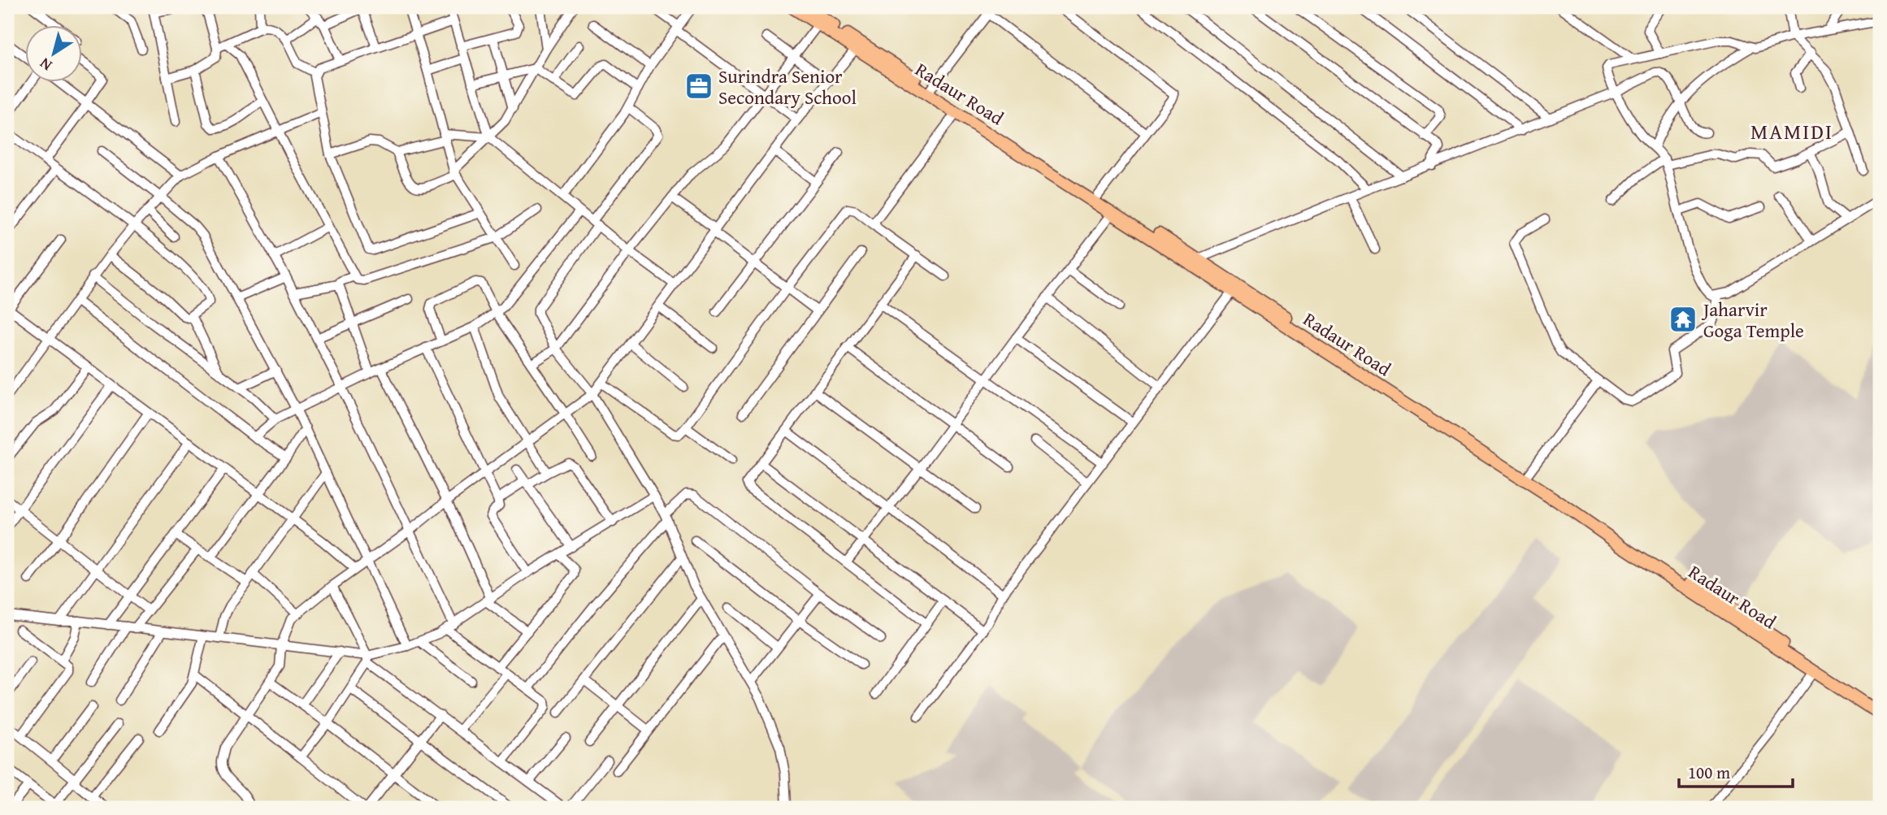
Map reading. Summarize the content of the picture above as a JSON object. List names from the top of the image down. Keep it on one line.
{"streets":{"main road":["Radaur Road"]},"districts":["MAMIDI"],"places":{"office":["Surindra Senior Secondary School"],"temple":["Jaharvir Goga Temple"]},"scale_bar":"100 m","north":"bottom left"}
